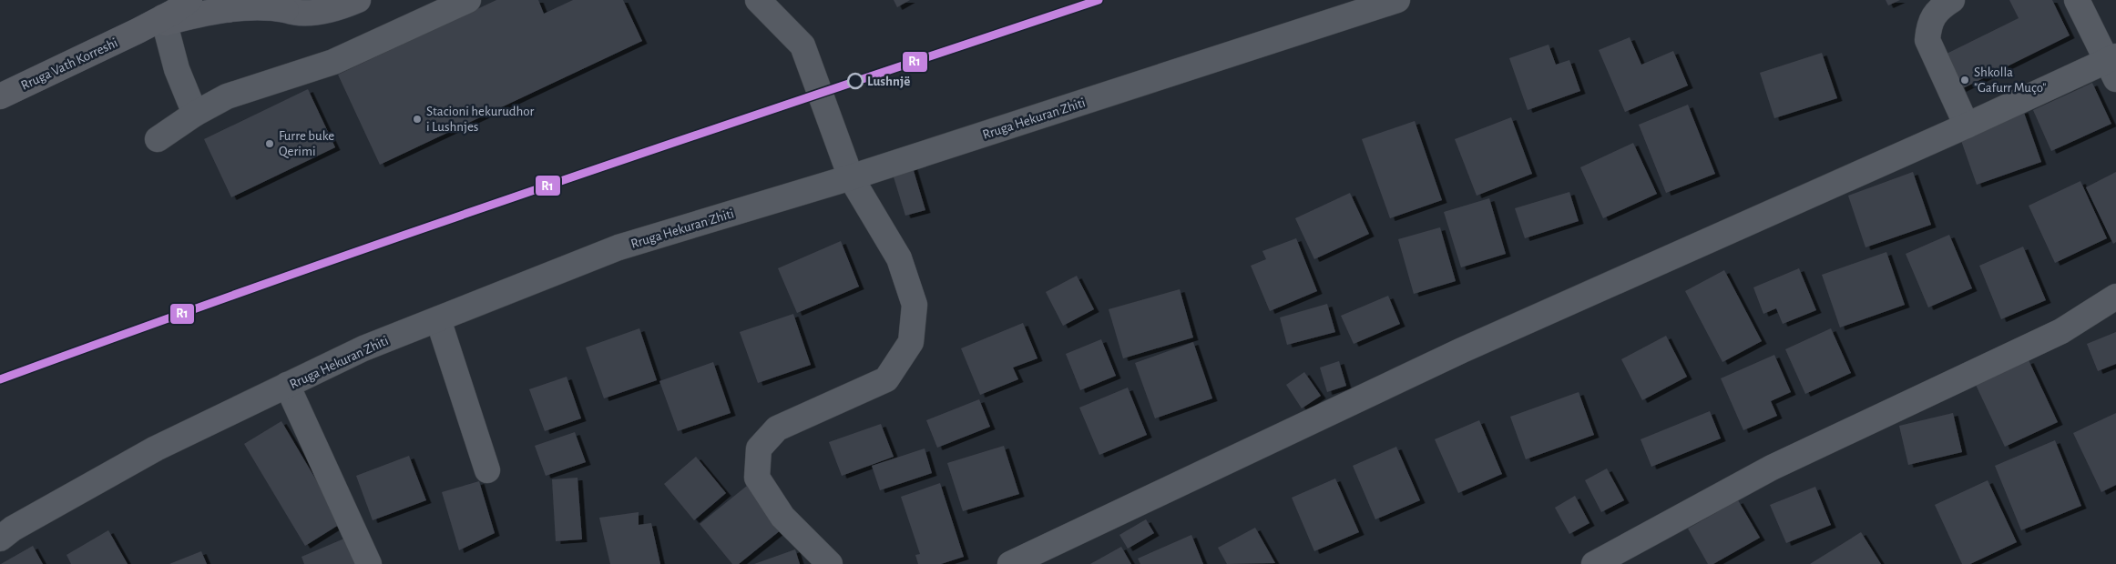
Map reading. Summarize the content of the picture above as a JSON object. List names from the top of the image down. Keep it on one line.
{"streets":{"main road":["Rruga Vath Korreshi"],"street":["Rruga Hekuran Zhiti"]},"places":["Shkolla \"Gafurr Muço\"","Lushnjë","Stacioni hekurudhor i Lushnjes","Furre buke Qerimi"],"lines":["transit line R1"]}
